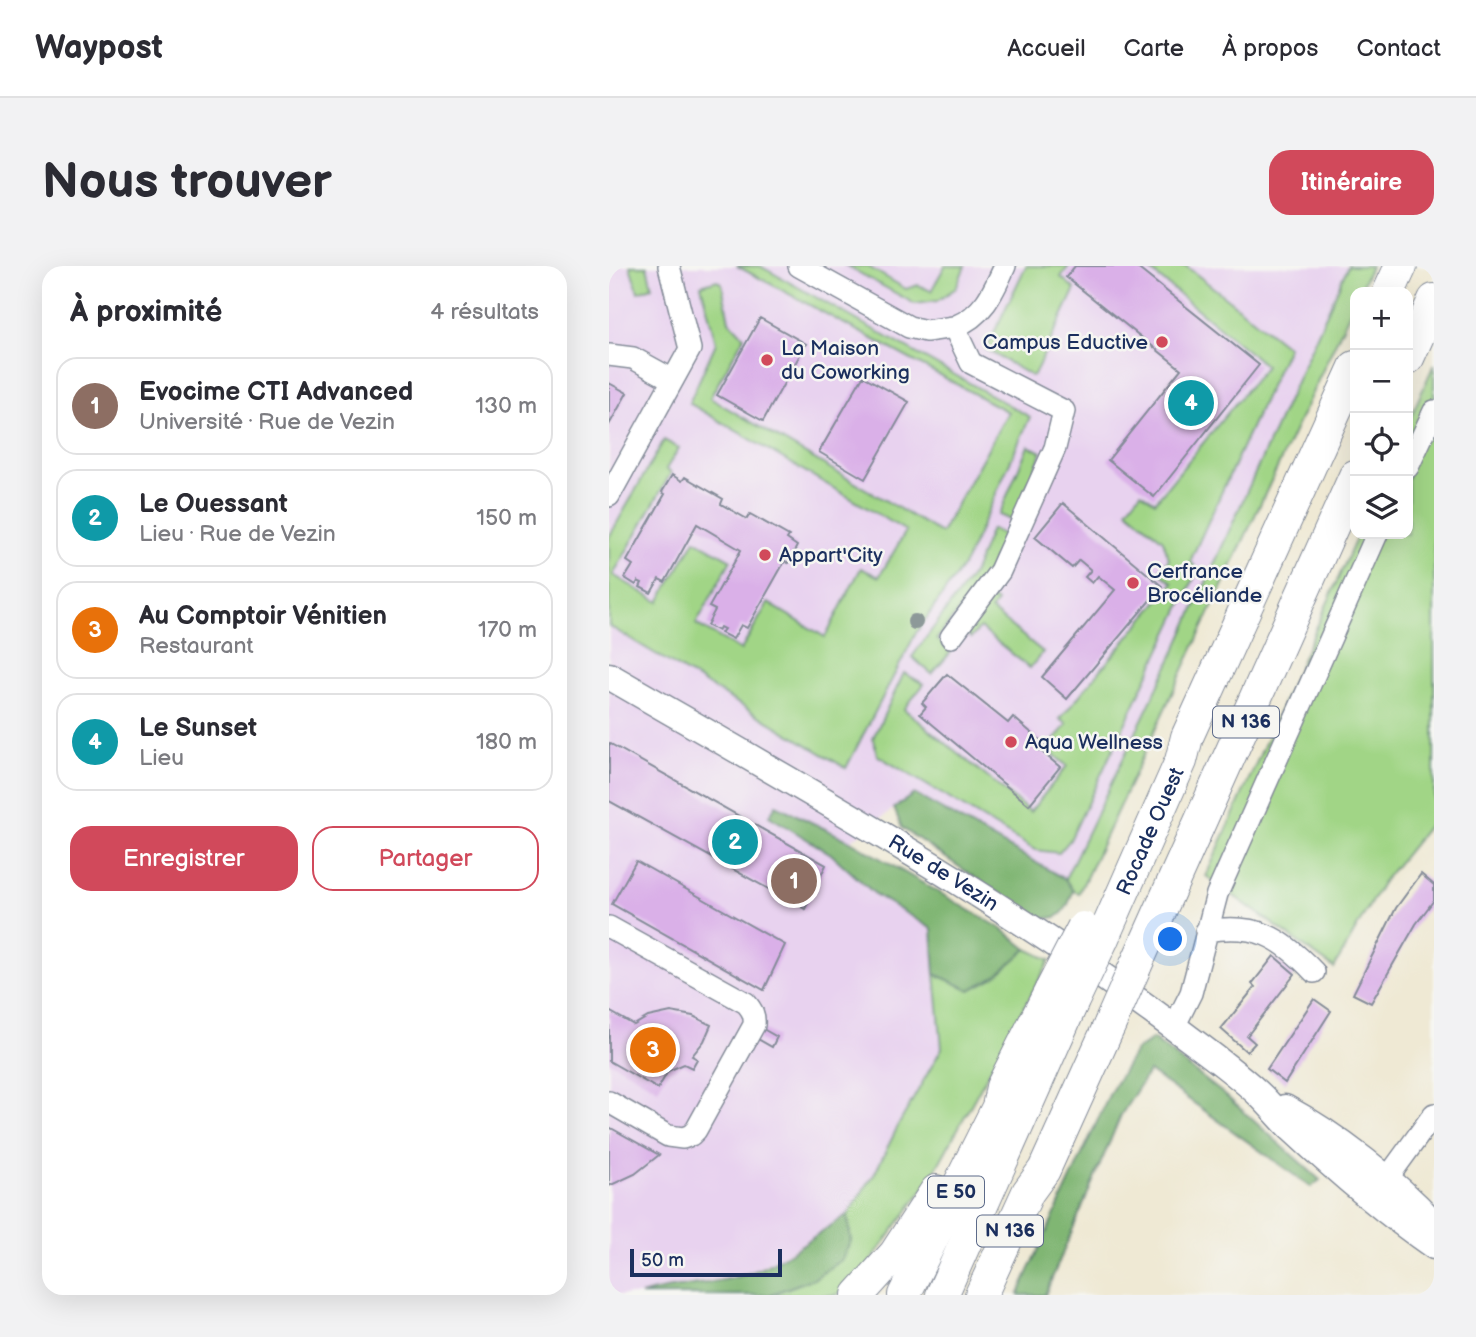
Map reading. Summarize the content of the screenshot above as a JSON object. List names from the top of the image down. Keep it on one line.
{"streets":{"highway":["N 136","Rocade Ouest","E 50"],"main road":["Rue de Vezin"]},"places":["Campus Eductive","La Maison du Coworking","Appart'City","Cerfrance Brocéliande","Aqua Wellness"],"scale_bar":"50 m","page":{"header":"Waypost","nav":["Accueil","Carte","À propos","Contact"],"buttons":["Itinéraire",["Enregistrer","Partager"]],"title":"Nous trouver","heading":["À proximité","4 résultats"],"map_buttons":["+","−"],"list":[{"mark":"1","name":"Evocime CTI Advanced","note":"Université · Rue de Vezin","value":"130 m"},{"mark":"2","name":"Le Ouessant","note":"Lieu · Rue de Vezin","value":"150 m"},{"mark":"3","name":"Au Comptoir Vénitien","note":"Restaurant","value":"170 m"},{"mark":"4","name":"Le Sunset","note":"Lieu","value":"180 m"}],"pins":["4","2","1","3"],"scale":"50 m"}}
